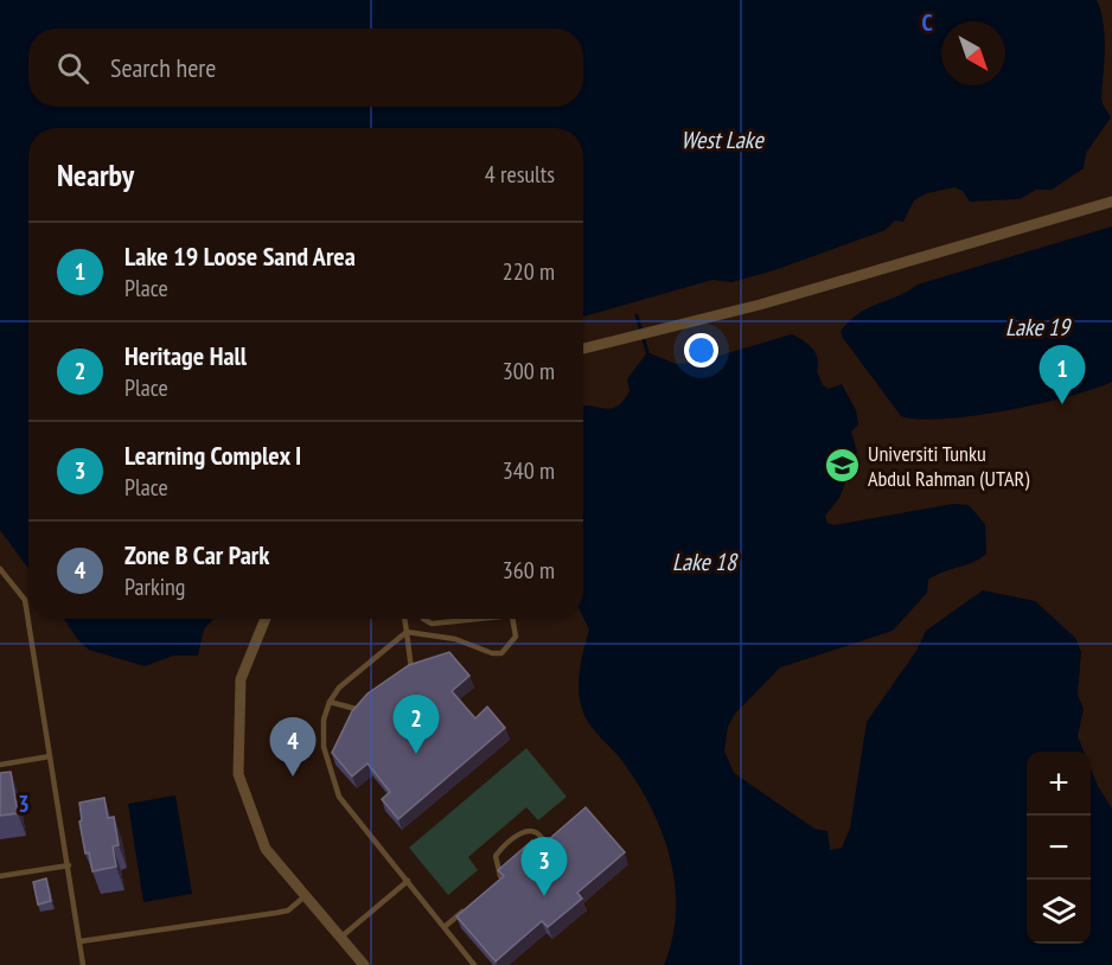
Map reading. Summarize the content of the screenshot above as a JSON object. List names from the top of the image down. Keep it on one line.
{"water":["West Lake","Lake 19","Lake 18"],"places":{"school or university":["Universiti Tunku Abdul Rahman (UTAR)"]},"north":"bottom right","page":{"search":"Search here","heading":["Nearby","4 results"],"list":[{"mark":"1","name":"Lake 19 Loose Sand Area","note":"Place","value":"220 m"},{"mark":"2","name":"Heritage Hall","note":"Place","value":"300 m"},{"mark":"3","name":"Learning Complex I","note":"Place","value":"340 m"},{"mark":"4","name":"Zone B Car Park","note":"Parking","value":"360 m"}],"pins":["1","2","4","3"],"map_buttons":["+","−"]},"grid":{"columns":["C"],"rows":["3"]}}
